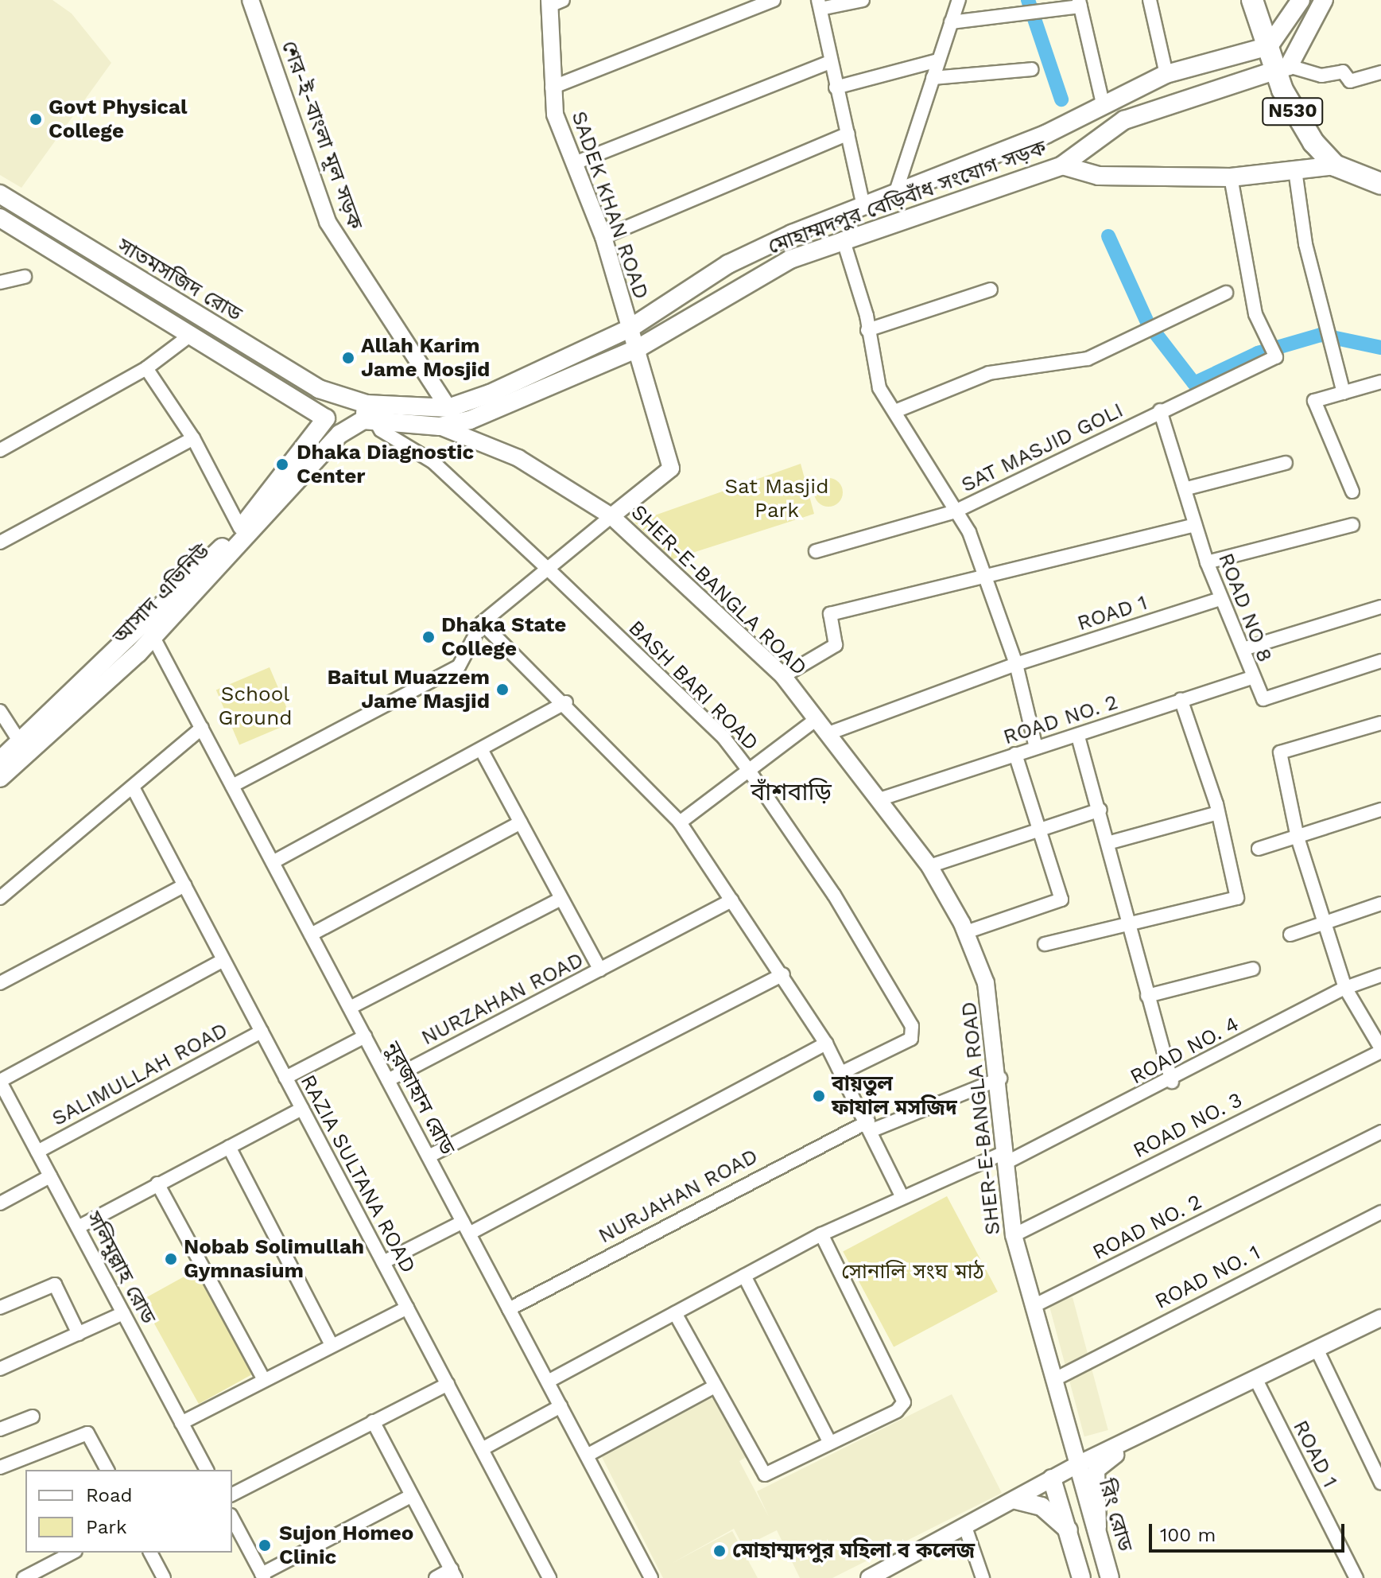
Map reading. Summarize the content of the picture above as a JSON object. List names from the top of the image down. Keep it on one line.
{"streets":{"highway":["N530"],"main road":["মোহাম্মদপুর বেড়িবাঁধ সংযোগ সড়ক","সাতমসজিদ রোড","আসাদ এভিনিউ","রিং রোড"],"street":["শের-ই-বাংলা মূল সড়ক","SADEK KHAN ROAD","SAT MASJID GOLI","SHER-E-BANGLA ROAD","ROAD NO 8","ROAD 1","BASH BARI ROAD","ROAD NO. 2","NURZAHAN ROAD","ROAD NO. 4","SALIMULLAH ROAD","নুরজাহান রোড","ROAD NO. 3","RAZIA SULTANA ROAD","NURJAHAN ROAD","সলিমুল্লাহ রোড","ROAD NO. 1"]},"crossings":[["N530","মোহাম্মদপুর বেড়িবাঁধ সংযোগ সড়ক"],["শের-ই-বাংলা মূল সড়ক","মোহাম্মদপুর বেড়িবাঁধ সংযোগ সড়ক"],["মোহাম্মদপুর বেড়িবাঁধ সংযোগ সড়ক","SADEK KHAN ROAD"],["মোহাম্মদপুর বেড়িবাঁধ সংযোগ সড়ক","সাতমসজিদ রোড"],["মোহাম্মদপুর বেড়িবাঁধ সংযোগ সড়ক","SHER-E-BANGLA ROAD"],["মোহাম্মদপুর বেড়িবাঁধ সংযোগ সড়ক","আসাদ এভিনিউ"],["মোহাম্মদপুর বেড়িবাঁধ সংযোগ সড়ক","BASH BARI ROAD"],["SADEK KHAN ROAD","SHER-E-BANGLA ROAD"],["সাতমসজিদ রোড","আসাদ এভিনিউ"],["সাতমসজিদ রোড","BASH BARI ROAD"],["SAT MASJID GOLI","ROAD NO 8"],["SHER-E-BANGLA ROAD","ROAD 1"],["SHER-E-BANGLA ROAD","ROAD NO. 2"],["SHER-E-BANGLA ROAD","ROAD NO. 4"],["SHER-E-BANGLA ROAD","ROAD NO. 3"],["SHER-E-BANGLA ROAD","NURJAHAN ROAD"],["SHER-E-BANGLA ROAD","ROAD NO. 1"],["SHER-E-BANGLA ROAD","রিং রোড"],["আসাদ এভিনিউ","BASH BARI ROAD"],["আসাদ এভিনিউ","নুরজাহান রোড"],["ROAD NO 8","ROAD 1"],["ROAD NO 8","ROAD NO. 2"],["NURZAHAN ROAD","নুরজাহান রোড"],["SALIMULLAH ROAD","RAZIA SULTANA ROAD"],["SALIMULLAH ROAD","সলিমুল্লাহ রোড"],["নুরজাহান রোড","NURJAHAN ROAD"]],"districts":["বাঁশবাড়ি"],"parks":["Sat Masjid Park","School Ground","সোনালি সংঘ মাঠ"],"places":["Govt Physical College","Allah Karim Jame Mosjid","Dhaka Diagnostic Center","Dhaka State College","Baitul Muazzem Jame Masjid","বায়তুল ফাযাল মসজিদ","Nobab Solimullah Gymnasium","Sujon Homeo Clinic","মোহাম্মদপুর মহিলা ব কলেজ"],"legend":["Road","Park"],"scale_bar":"100 m"}
